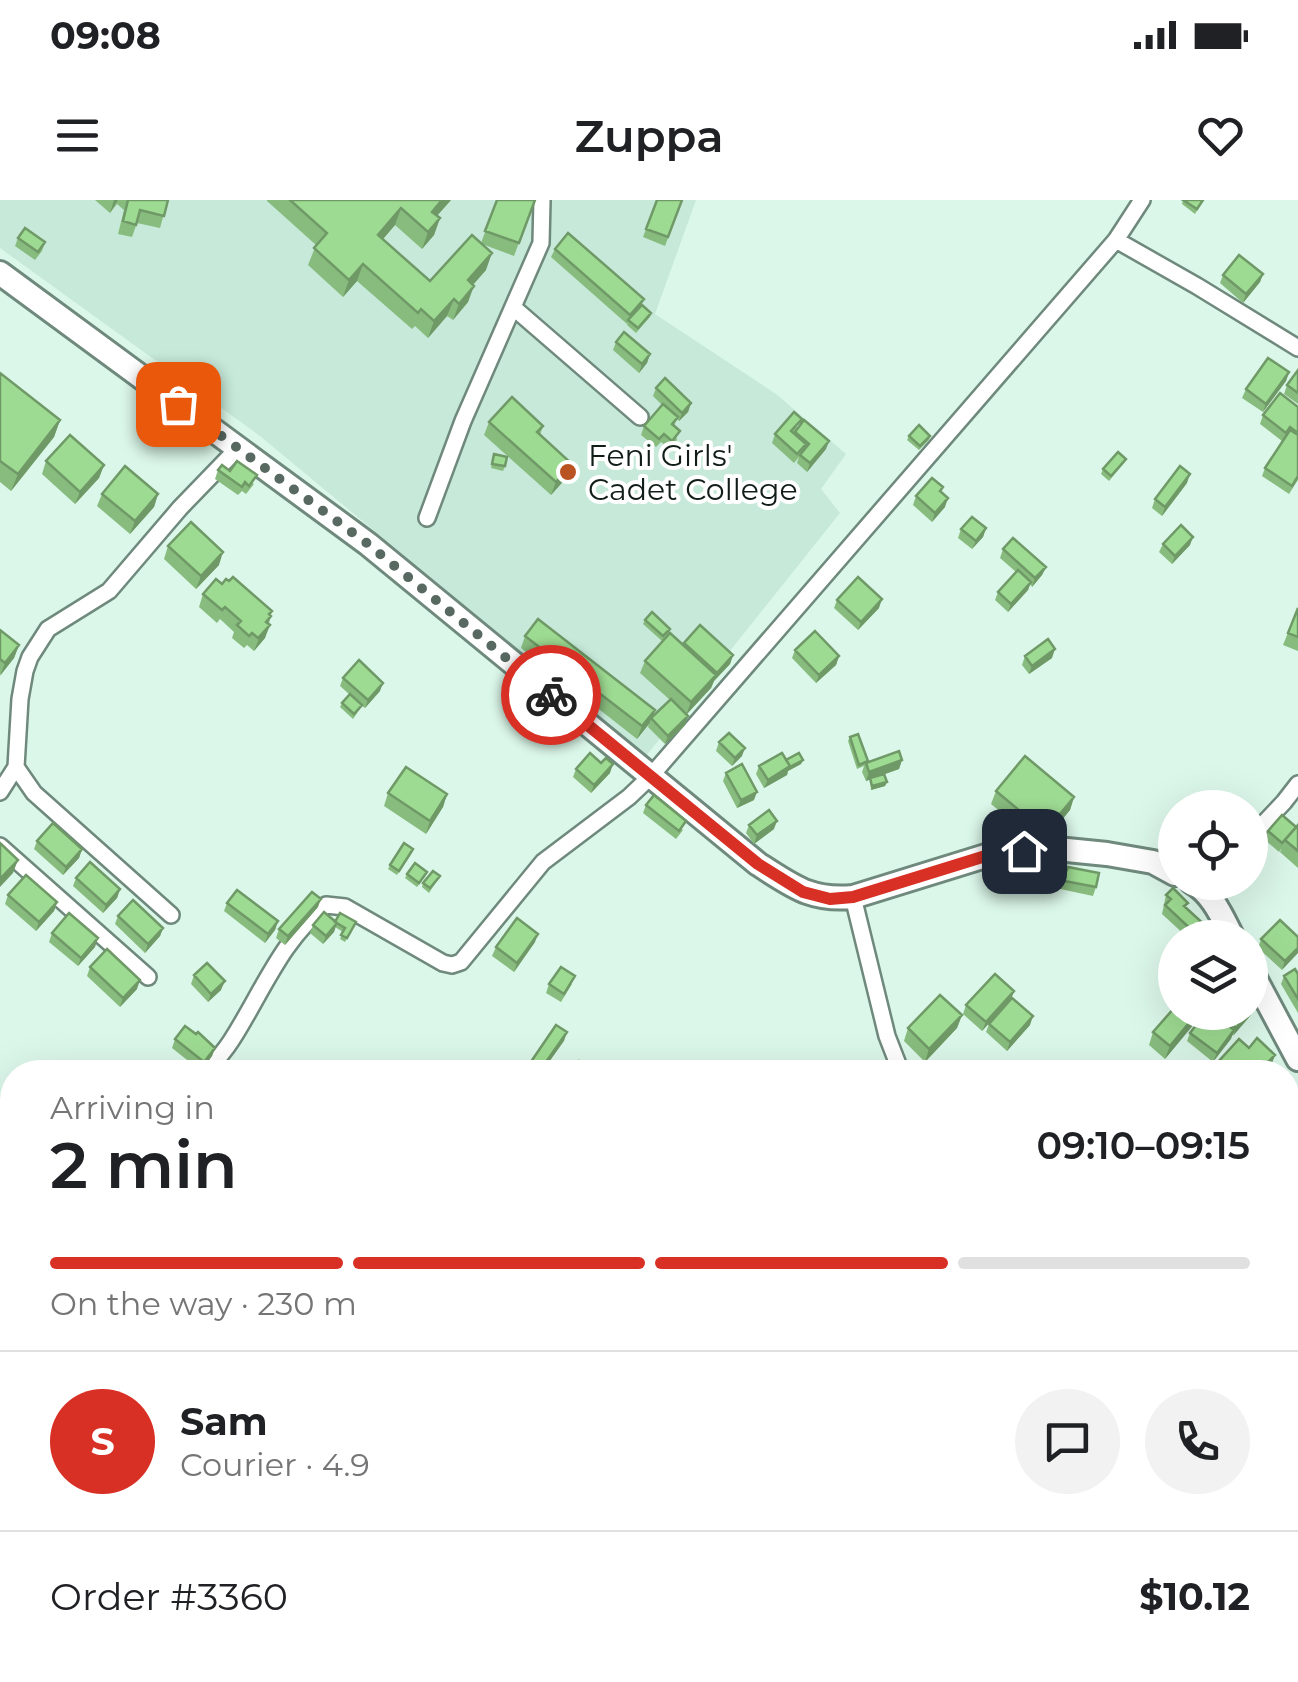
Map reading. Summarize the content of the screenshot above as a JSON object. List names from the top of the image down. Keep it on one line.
{"places":["Feni Girls' Cadet College"],"page":{"status":"09:08","header":"Zuppa","heading":["2 min","Arriving in","09:10–09:15"],"panel":["Sam","Courier · 4.9","Order #3360","$10.12"],"bar":"On the way · 230 m","round":"S"}}
